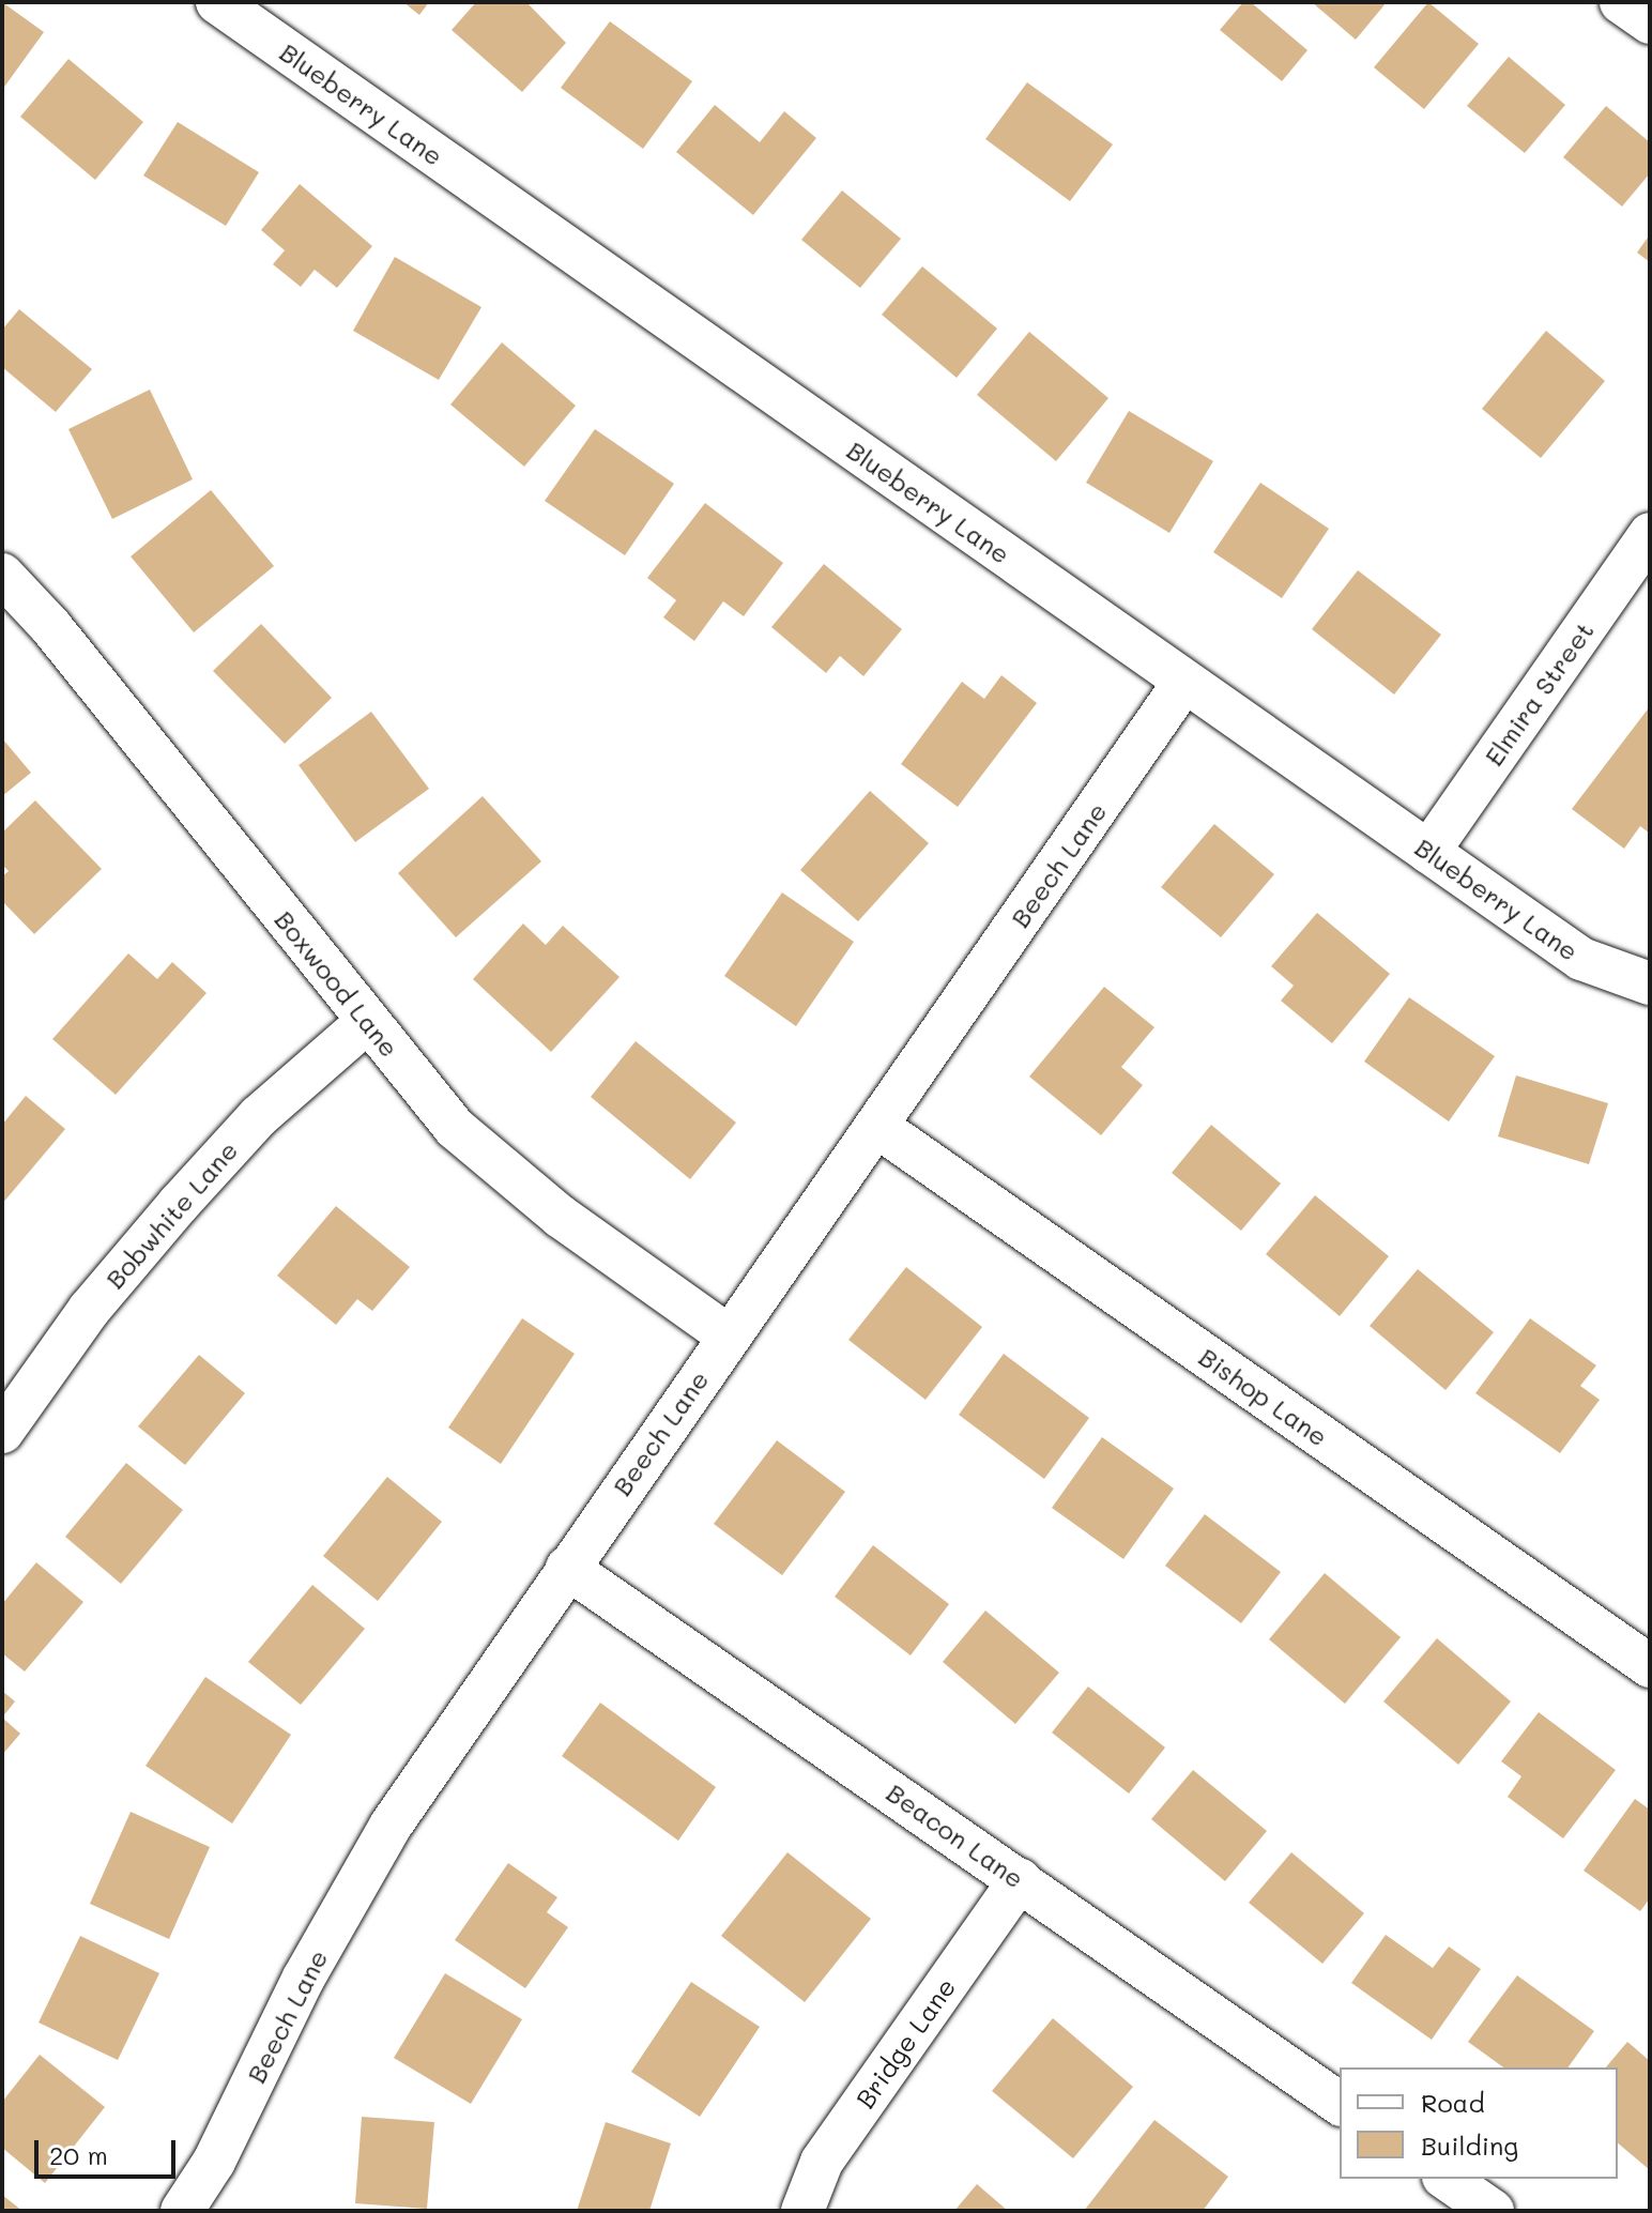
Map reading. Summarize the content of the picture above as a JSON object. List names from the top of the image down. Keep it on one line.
{"streets":{"street":["Blueberry Lane","Elmira Street","Beech Lane","Boxwood Lane","Bobwhite Lane","Bishop Lane","Beacon Lane","Bridge Lane"]},"crossings":[["Blueberry Lane","Elmira Street"],["Blueberry Lane","Beech Lane"],["Beech Lane","Boxwood Lane"],["Beech Lane","Bishop Lane"],["Beech Lane","Beacon Lane"],["Boxwood Lane","Bobwhite Lane"],["Beacon Lane","Bridge Lane"]],"legend":["Road","Building"],"scale_bar":"20 m"}
